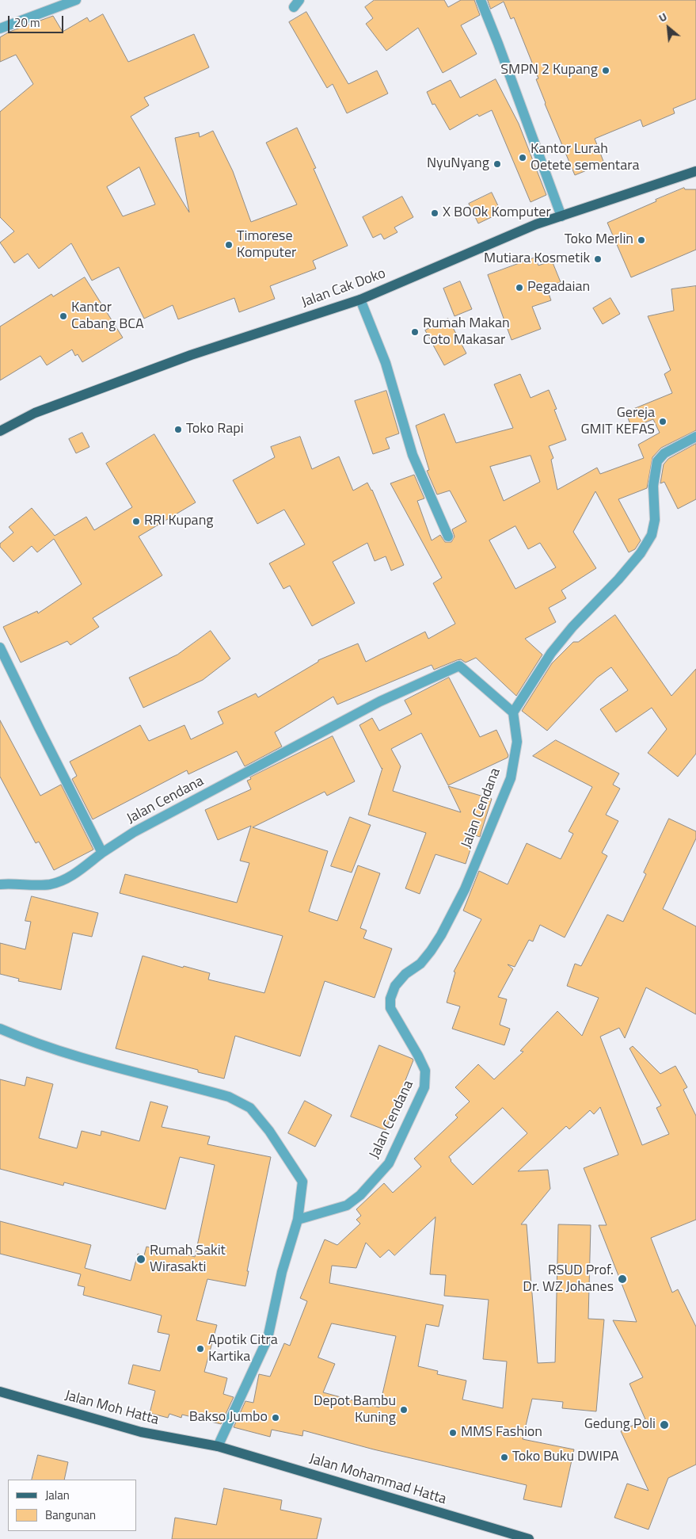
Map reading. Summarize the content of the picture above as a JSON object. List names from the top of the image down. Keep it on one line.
{"streets":{"main road":["Jalan Cak Doko","Jalan Moh Hatta","Jalan Mohammad Hatta"],"street":["Jalan Cendana"]},"crossings":[["Jalan Moh Hatta","Jalan Mohammad Hatta"]],"places":["SMPN 2 Kupang","Kantor Lurah Oetete sementara","NyuNyang","X BOOk Komputer","Toko Merlin","Timorese Komputer","Mutiara Kosmetik","Pegadaian","Kantor Cabang BCA","Rumah Makan Coto Makasar","Gereja GMIT KEFAS","Toko Rapi","RRI Kupang","Rumah Sakit Wirasakti","RSUD Prof. Dr. WZ Johanes","Apotik Citra Kartika","Depot Bambu Kuning","Bakso Jumbo","Gedung Poli","MMS Fashion","Toko Buku DWIPA"],"legend":["Jalan","Bangunan"],"scale_bar":"20 m","north":"top left"}
